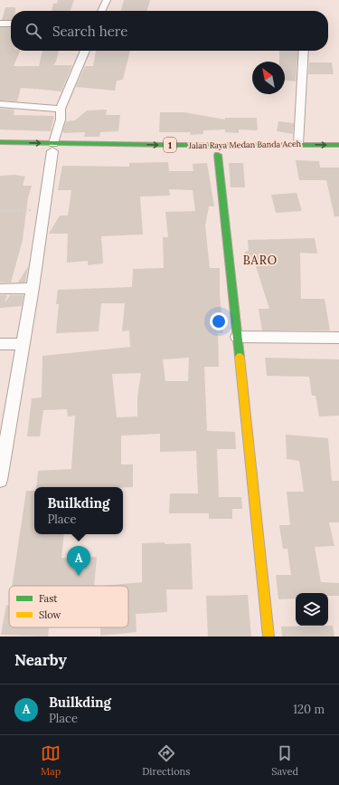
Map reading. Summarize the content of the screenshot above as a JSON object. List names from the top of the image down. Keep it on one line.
{"streets":{"main road":["1","Jalan Raya Medan Banda Aceh"]},"one_way":["Jalan Raya Medan Banda Aceh"],"districts":["BARO"],"legend":["Fast","Slow"],"north":"top left","page":{"search":"Search here","popup":["Builkding","Place"],"pins":"A","heading":"Nearby","list":[{"mark":"A","name":"Builkding","note":"Place","value":"120 m"}],"nav":["Map","Directions","Saved"]}}
